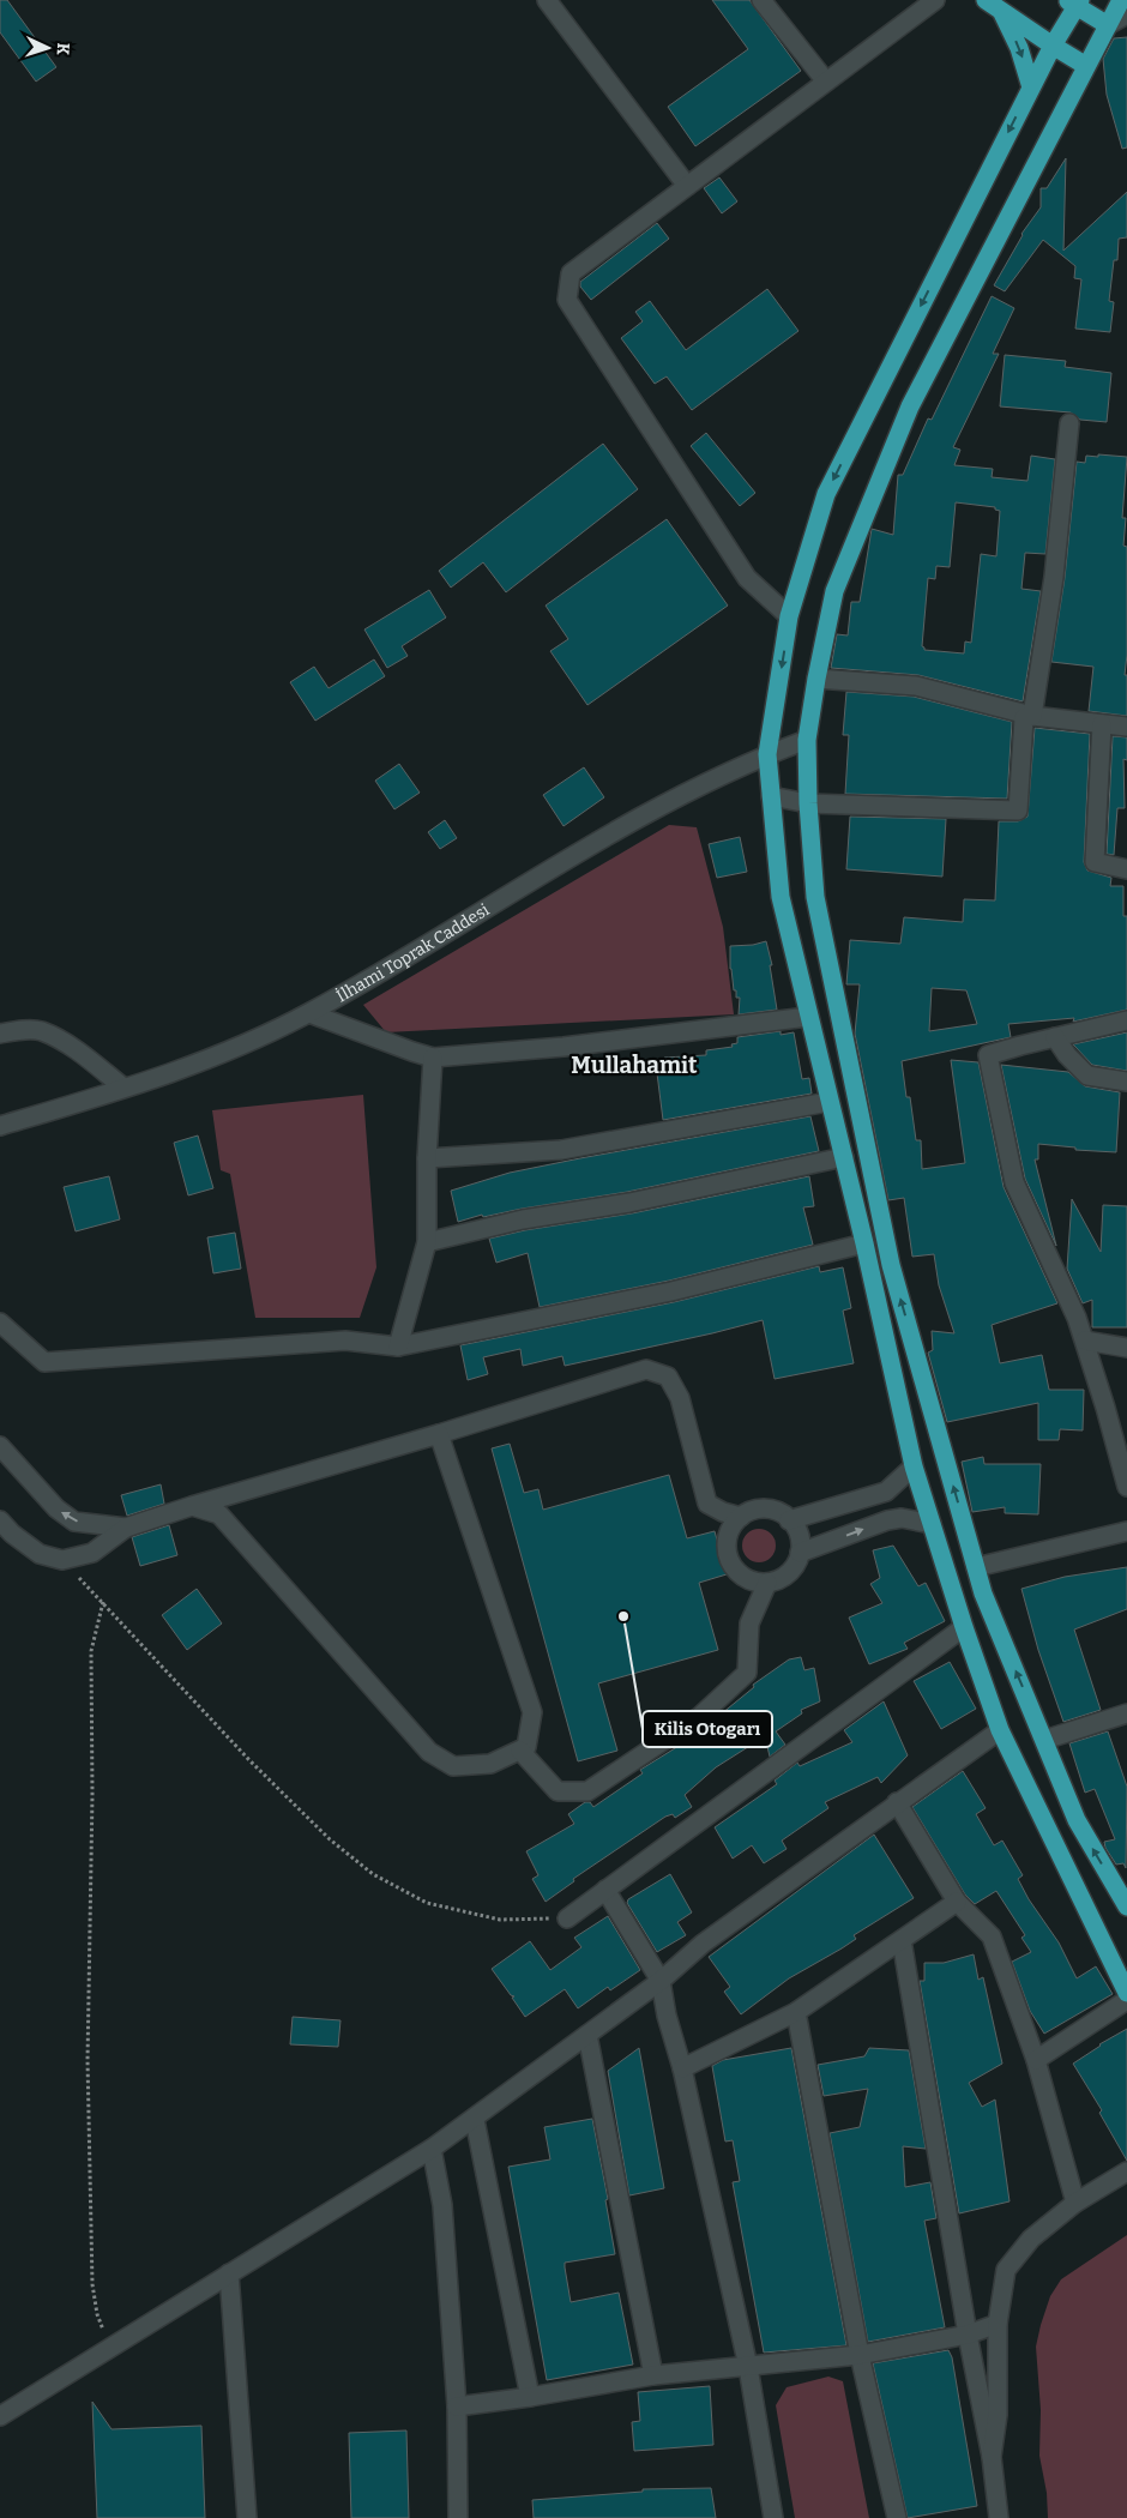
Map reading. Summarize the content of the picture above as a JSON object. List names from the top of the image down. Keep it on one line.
{"streets":{"street":["İlhami Toprak Caddesi"]},"districts":["Mullahamit"],"places":["Kilis Otogarı"],"north":"right"}
